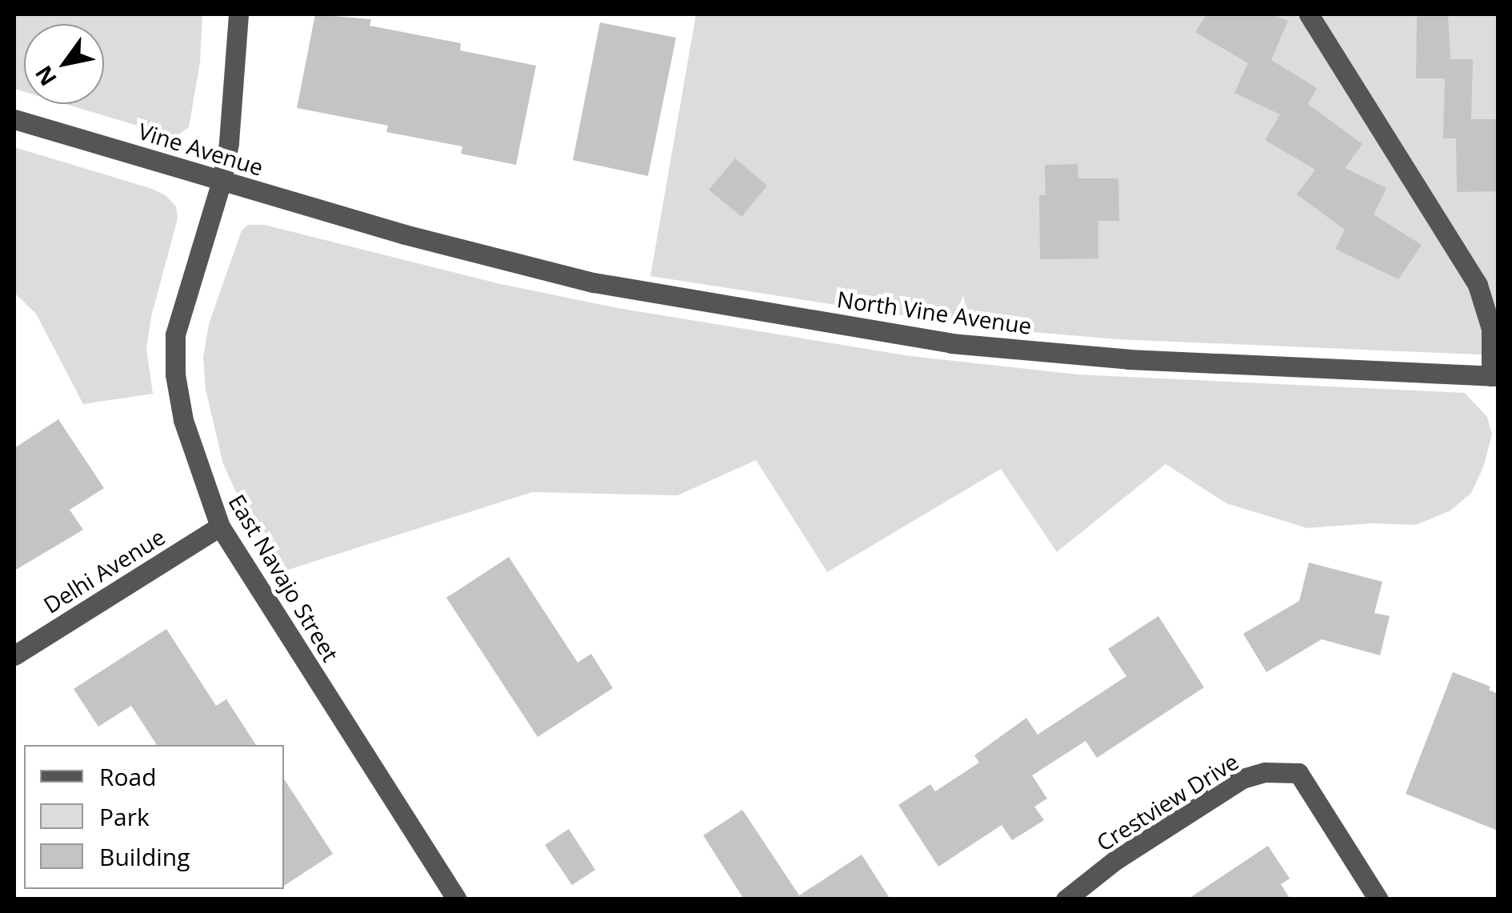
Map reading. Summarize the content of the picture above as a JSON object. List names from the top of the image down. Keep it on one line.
{"streets":{"street":["Vine Avenue","North Vine Avenue","Delhi Avenue","East Navajo Street","Crestview Drive"]},"crossings":[["Vine Avenue","North Vine Avenue"],["Vine Avenue","East Navajo Street"],["Delhi Avenue","East Navajo Street"]],"legend":["Road","Park","Building"],"north":"bottom left"}
